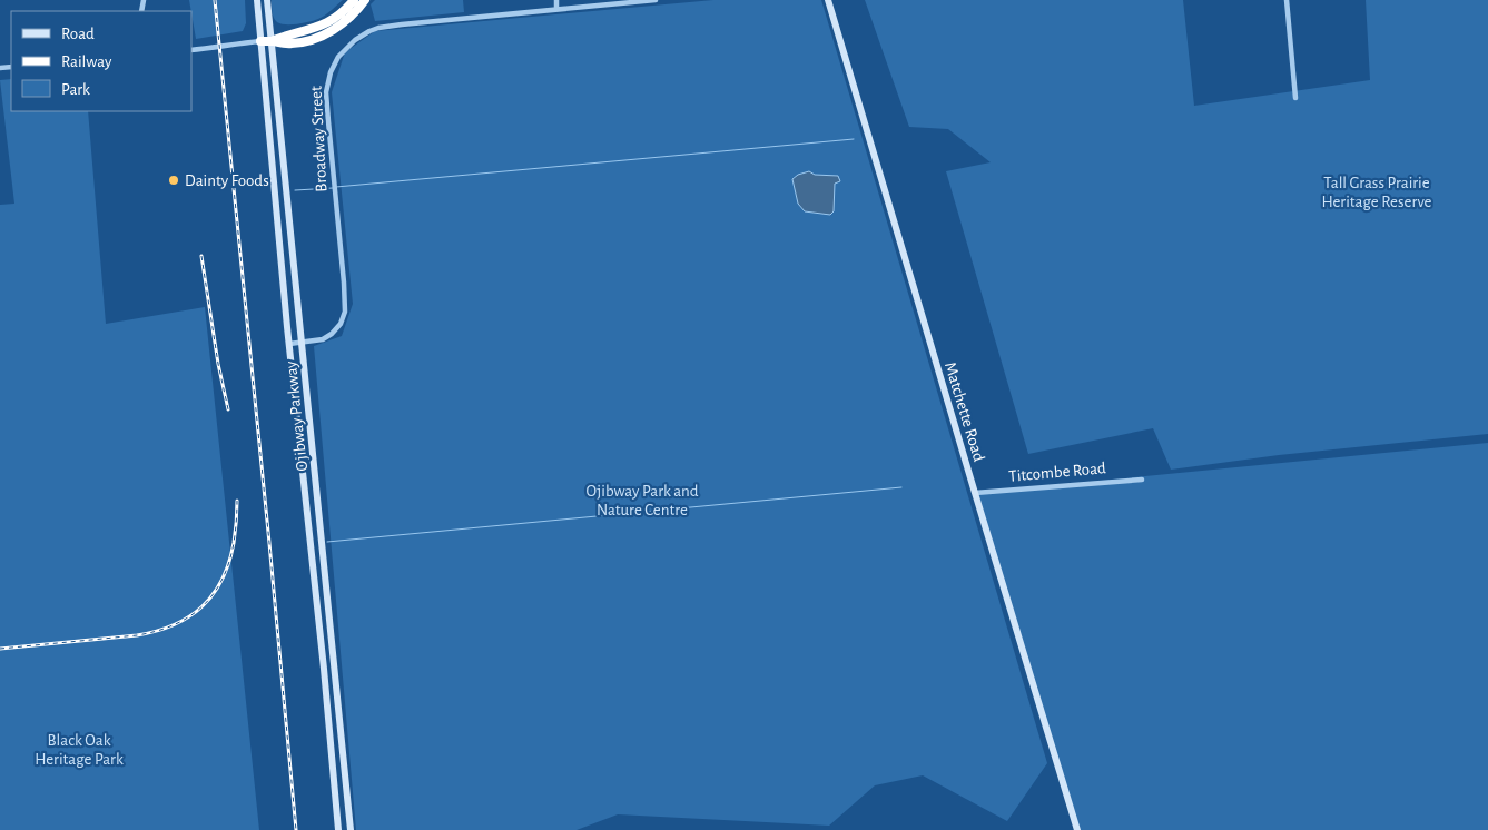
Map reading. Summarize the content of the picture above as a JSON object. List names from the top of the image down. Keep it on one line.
{"streets":{"main road":["Matchette Road","Ojibway Parkway"],"street":["Broadway Street","Titcombe Road"]},"crossings":[["Broadway Street","Ojibway Parkway"],["Matchette Road","Titcombe Road"]],"parks":["Tall Grass Prairie Heritage Reserve","Ojibway Park and Nature Centre","Black Oak Heritage Park"],"places":["Dainty Foods"],"legend":["Road","Railway","Park"]}
